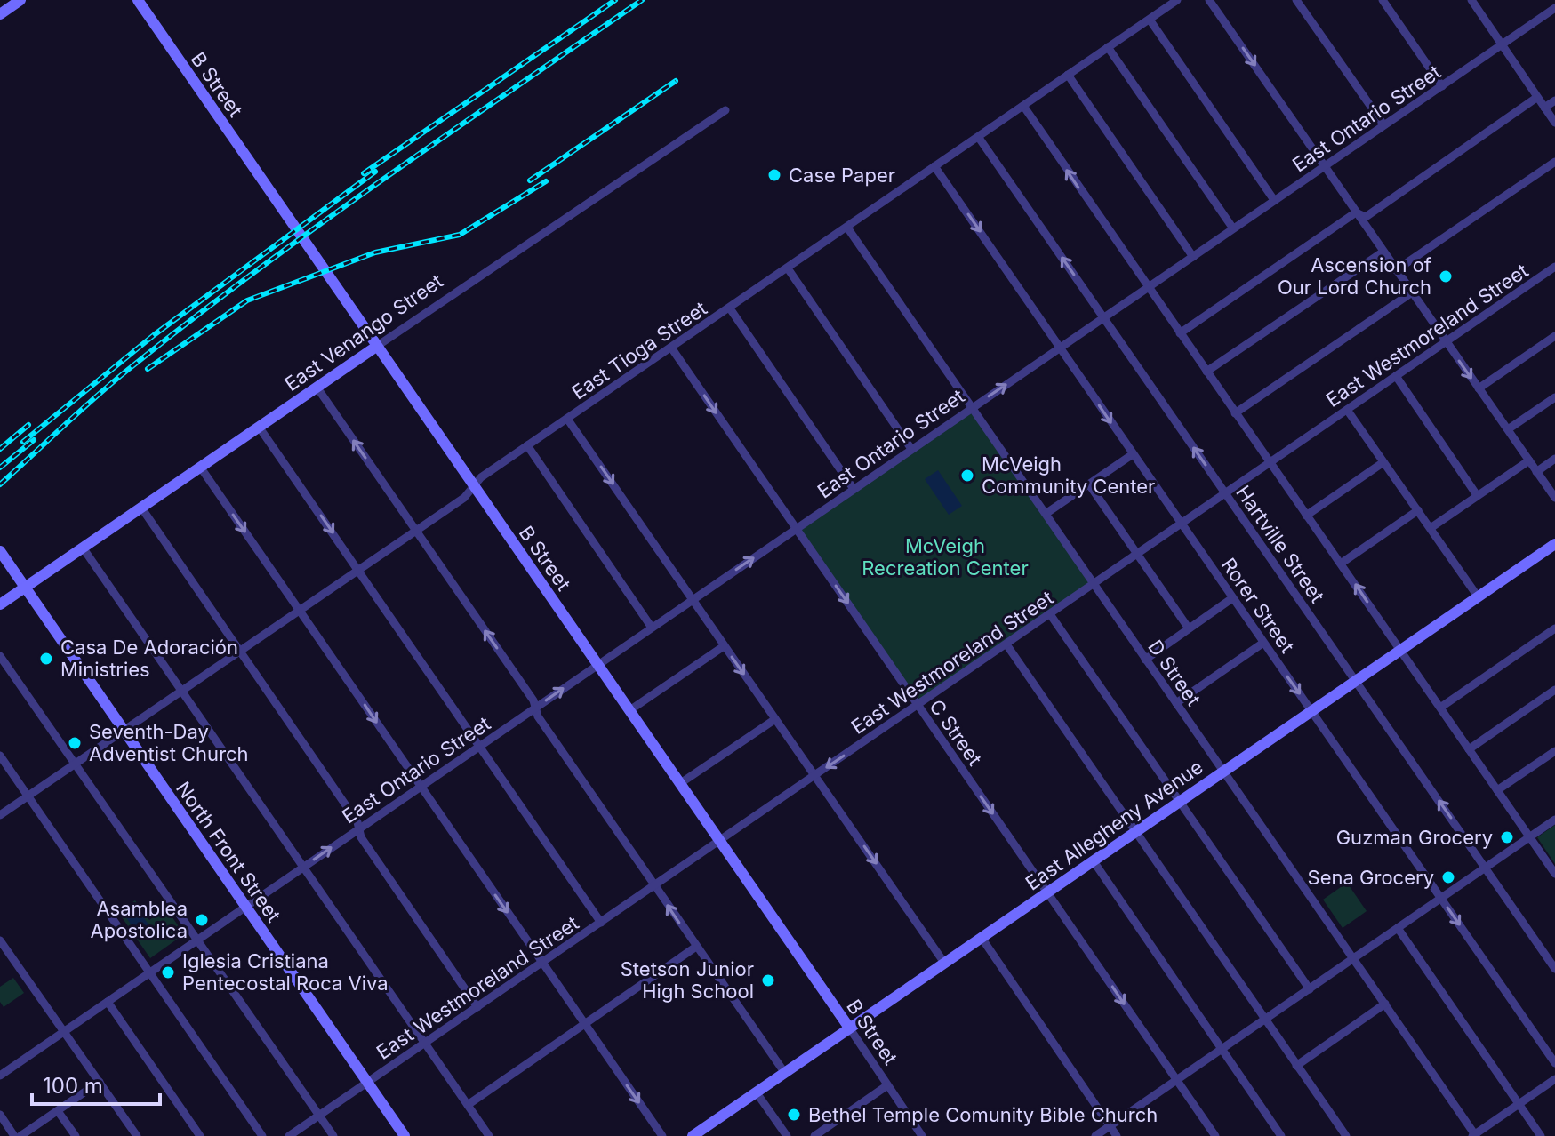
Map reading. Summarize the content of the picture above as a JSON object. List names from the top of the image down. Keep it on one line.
{"streets":{"main road":["B Street","East Venango Street","East Allegheny Avenue","North Front Street"],"street":["East Ontario Street","East Westmoreland Street","East Tioga Street","Hartville Street","Rorer Street","D Street","C Street"]},"crossings":[["B Street","East Ontario Street"],["B Street","East Venango Street"],["B Street","East Westmoreland Street"],["B Street","East Tioga Street"],["B Street","East Allegheny Avenue"],["East Ontario Street","Hartville Street"],["East Ontario Street","Rorer Street"],["East Ontario Street","D Street"],["East Ontario Street","C Street"],["East Ontario Street","North Front Street"],["East Venango Street","North Front Street"],["East Westmoreland Street","Hartville Street"],["East Westmoreland Street","Rorer Street"],["East Westmoreland Street","D Street"],["East Westmoreland Street","C Street"],["East Westmoreland Street","North Front Street"],["East Tioga Street","Hartville Street"],["East Tioga Street","Rorer Street"],["East Tioga Street","D Street"],["East Tioga Street","C Street"],["East Tioga Street","North Front Street"],["Hartville Street","East Allegheny Avenue"],["Rorer Street","East Allegheny Avenue"],["D Street","East Allegheny Avenue"],["C Street","East Allegheny Avenue"]],"parks":["McVeigh Recreation Center"],"places":["Case Paper","Ascension of Our Lord Church","McVeigh Community Center","Casa De Adoración Ministries","Seventh-Day Adventist Church","Guzman Grocery","Sena Grocery","Asamblea Apostolica","Iglesia Cristiana Pentecostal Roca Viva","Stetson Junior High School","Bethel Temple Comunity Bible Church"],"scale_bar":"100 m"}
